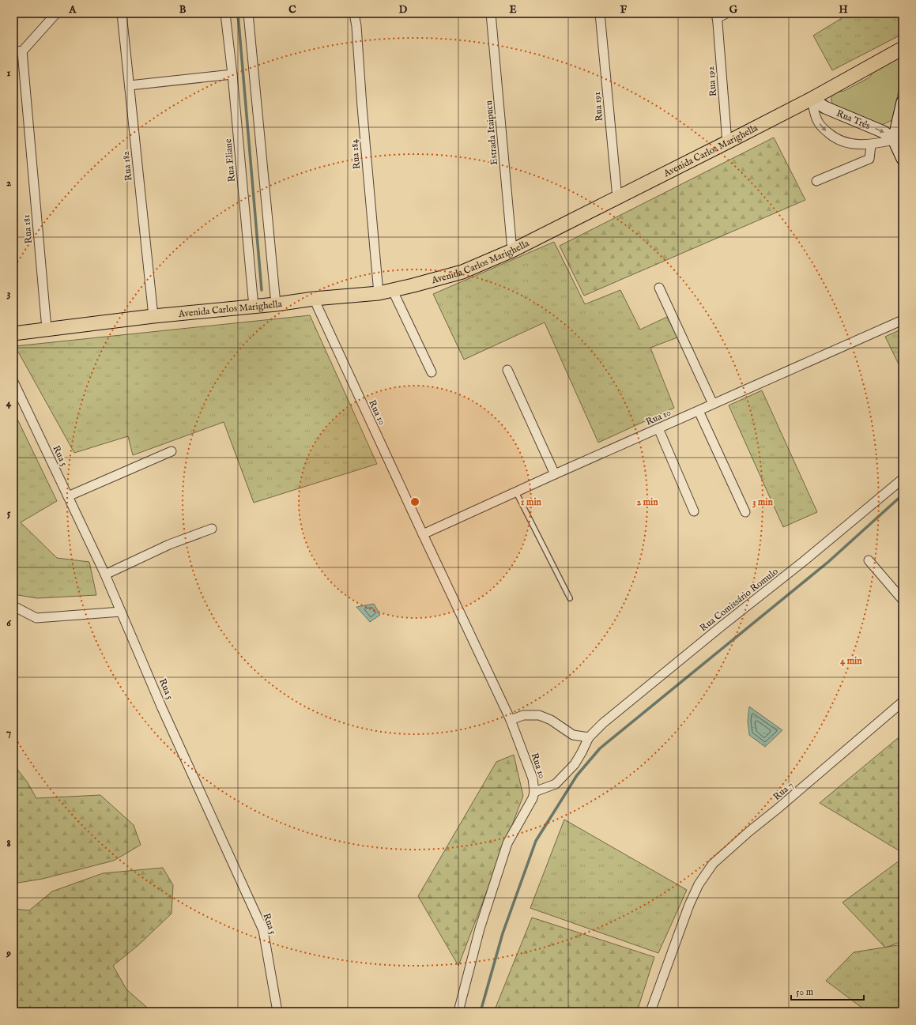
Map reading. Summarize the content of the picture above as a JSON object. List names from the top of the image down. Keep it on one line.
{"streets":{"main road":["Rua Três","Avenida Carlos Marighella"],"street":["Rua 192","Rua 191","Estrada Itaipucu","Rua 184","Rua Eliane","Rua 182","Rua 181","Rua 10","Rua 5","Rua Comissário Romulo","Rua 7"]},"crossings":[["Rua 192","Avenida Carlos Marighella"],["Rua 191","Avenida Carlos Marighella"],["Rua Três","Avenida Carlos Marighella"],["Estrada Itaipucu","Avenida Carlos Marighella"],["Avenida Carlos Marighella","Rua 184"],["Avenida Carlos Marighella","Rua Eliane"],["Avenida Carlos Marighella","Rua 182"],["Avenida Carlos Marighella","Rua 181"],["Avenida Carlos Marighella","Rua 10"],["Rua 10","Rua Comissário Romulo"]],"one_way":["Rua Três"],"scale_bar":"50 m","grid":{"columns":["A","B","C","D","E","F","G","H"],"rows":["1","2","3","4","5","6","7","8","9"]},"rings":["1 min","2 min","3 min","4 min"]}
